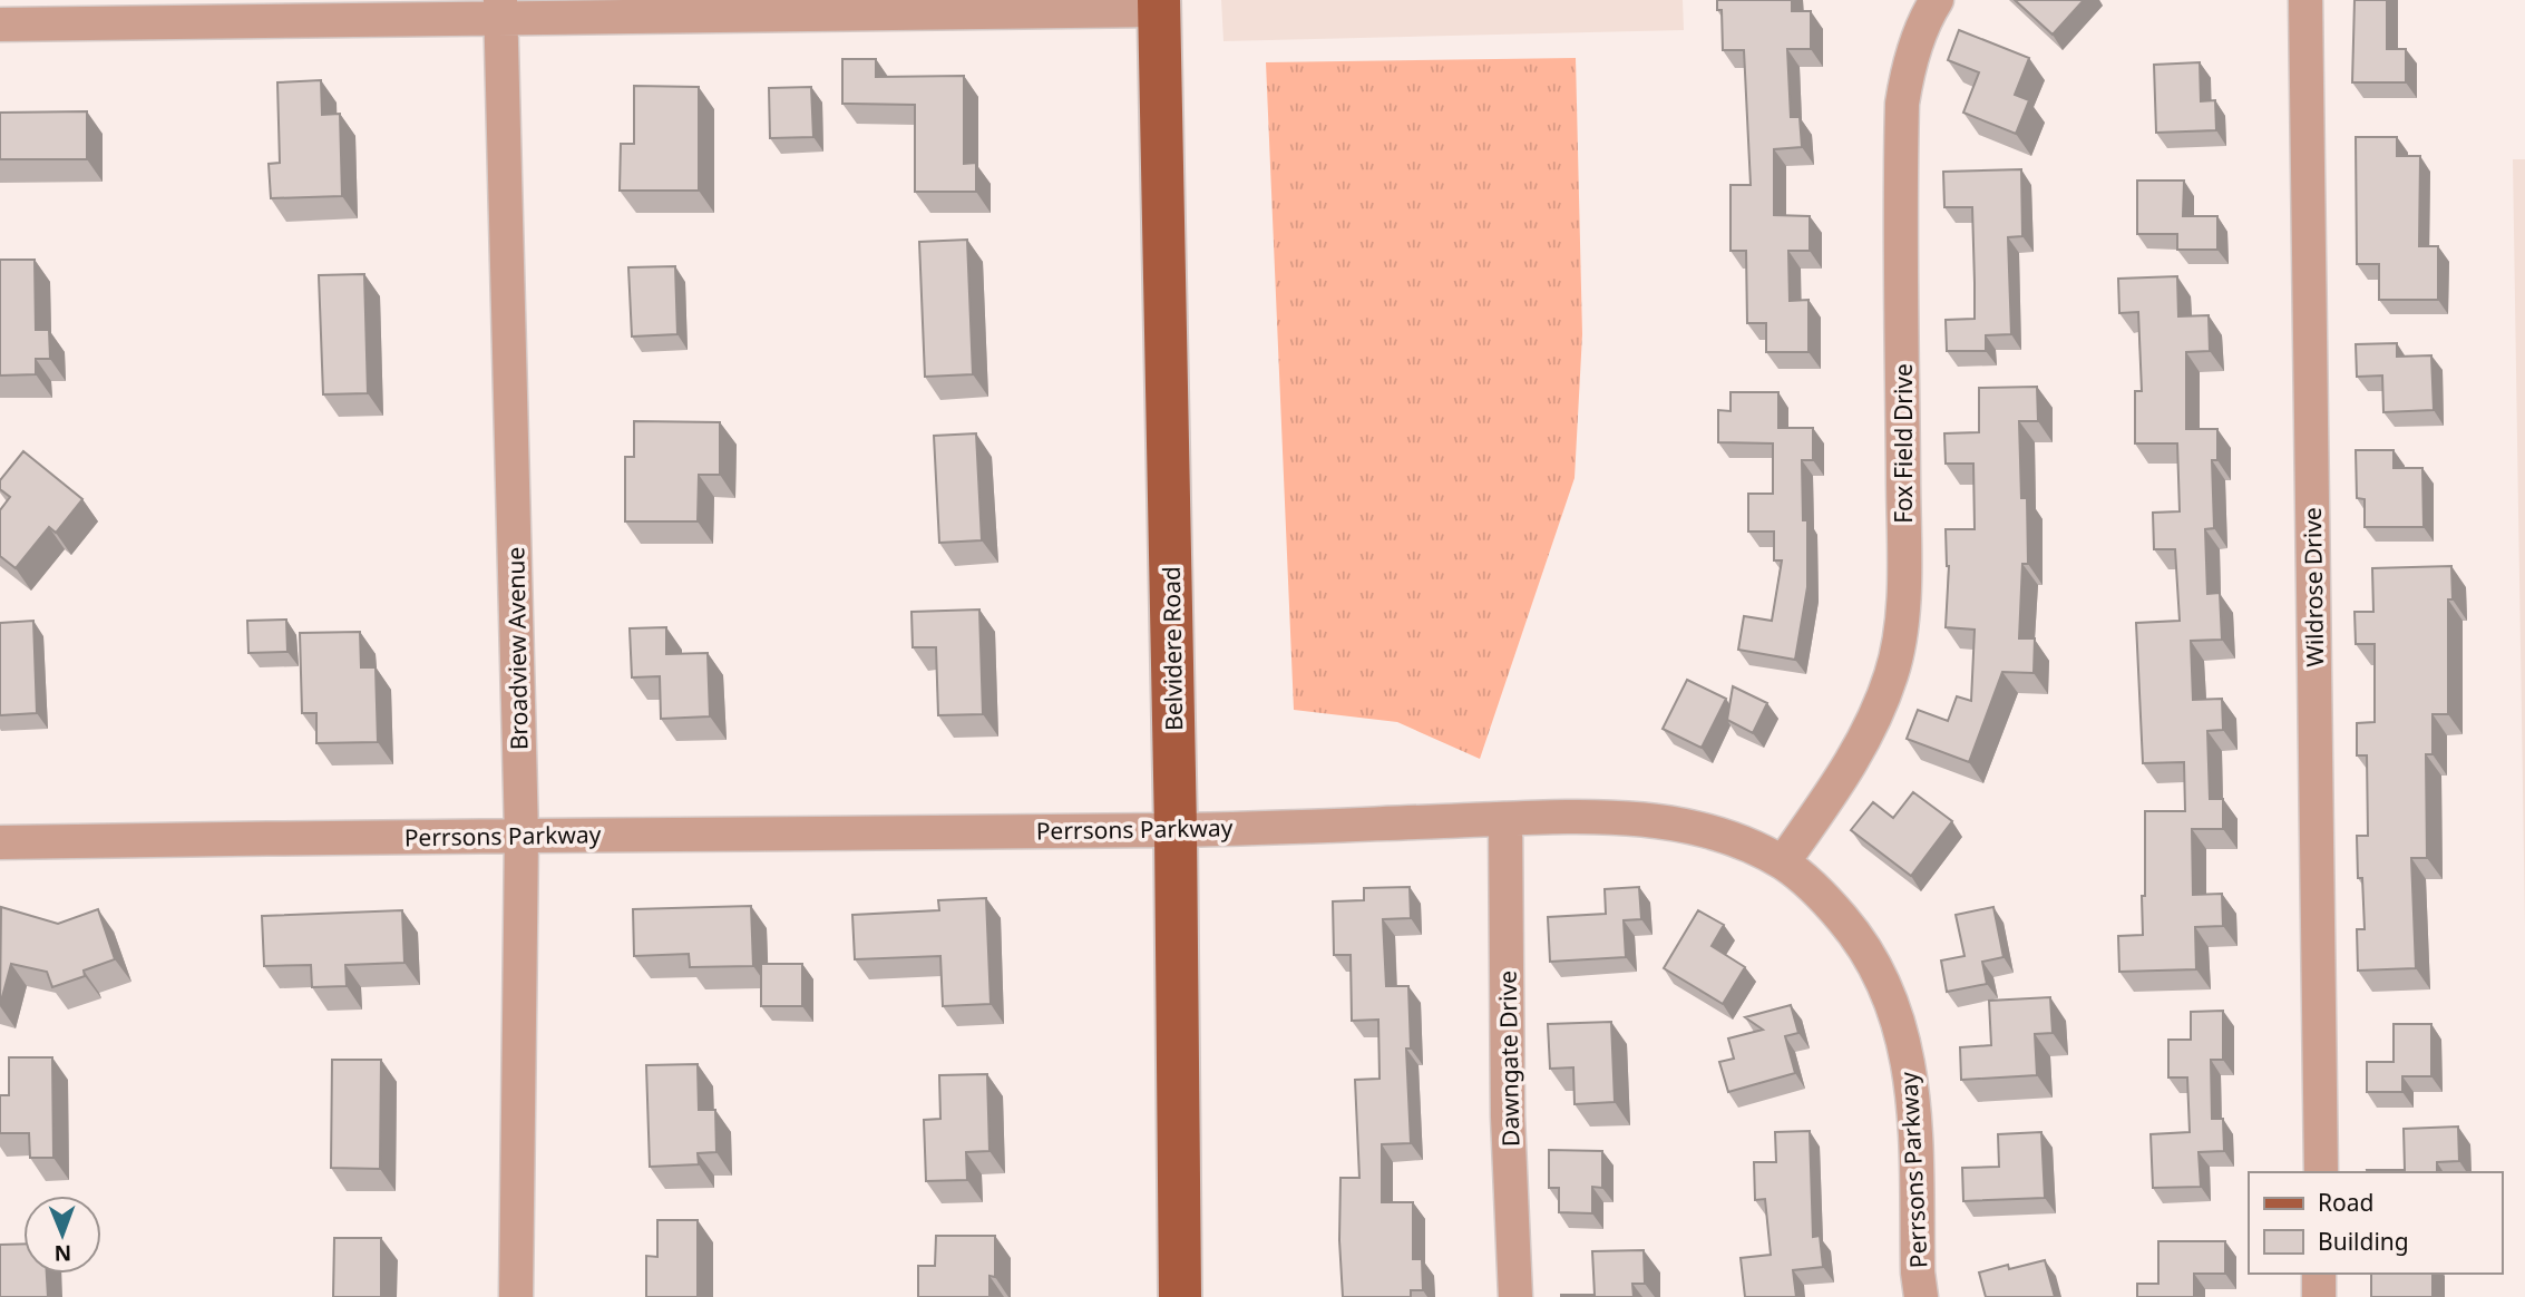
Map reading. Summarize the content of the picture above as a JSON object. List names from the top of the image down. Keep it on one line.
{"streets":{"main road":["Belvidere Road"],"street":["Fox Field Drive","Wildrose Drive","Broadview Avenue","Perrsons Parkway","Dawngate Drive"]},"crossings":[["Fox Field Drive","Perrsons Parkway"],["Broadview Avenue","Perrsons Parkway"],["Belvidere Road","Perrsons Parkway"],["Perrsons Parkway","Dawngate Drive"]],"legend":["Road","Building"],"north":"bottom"}
